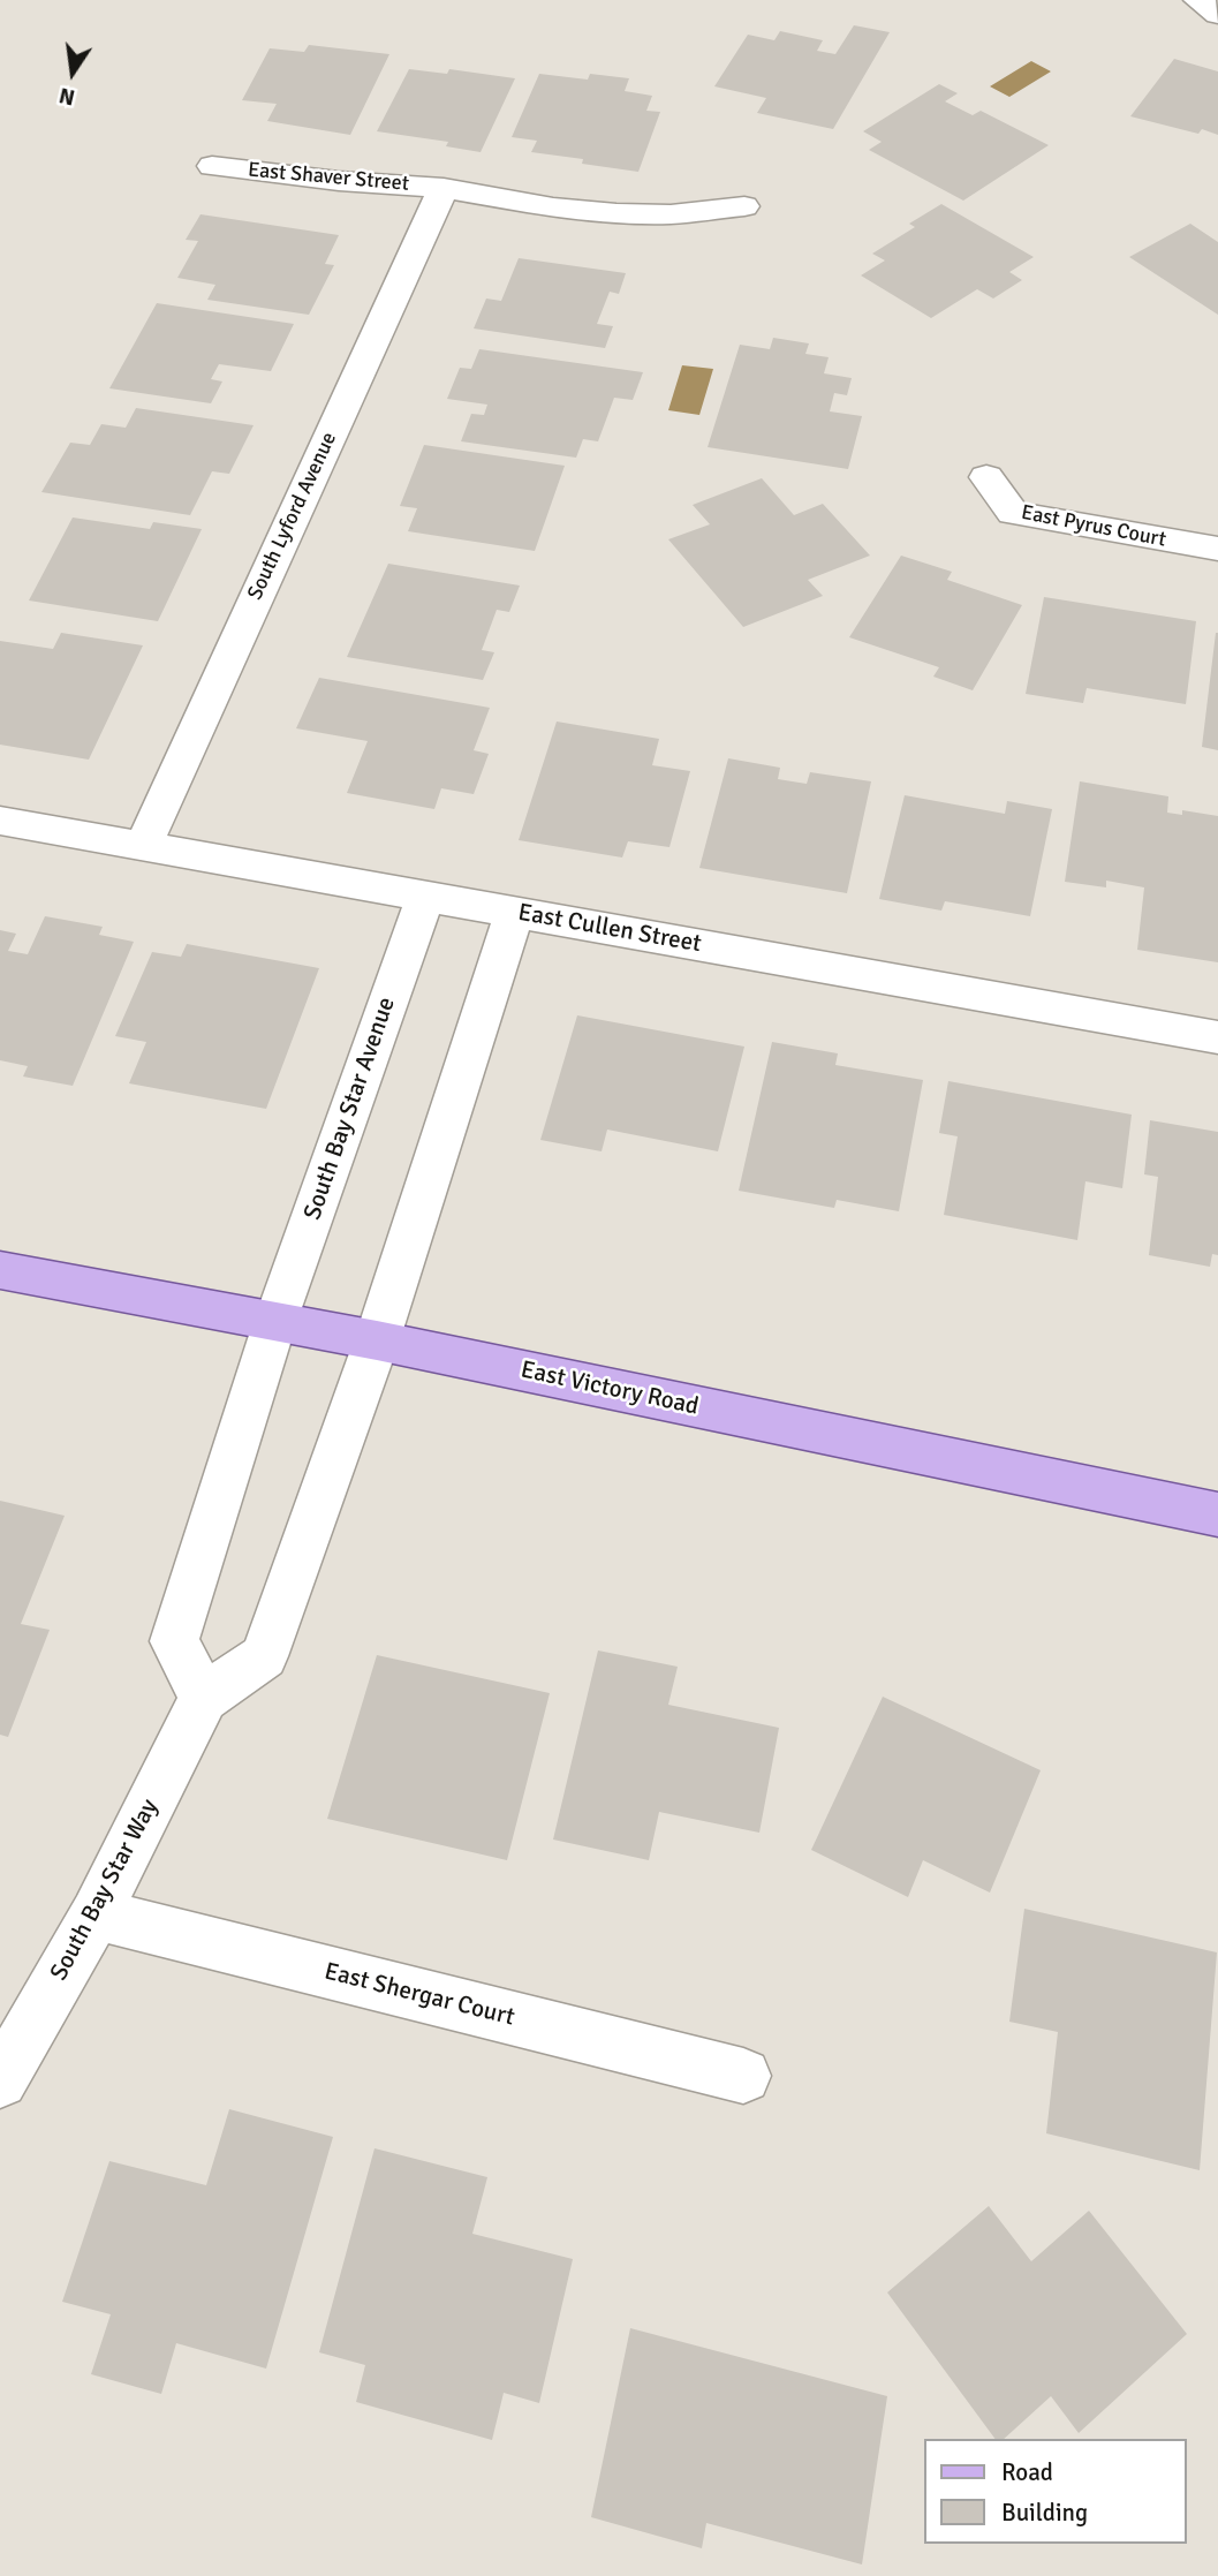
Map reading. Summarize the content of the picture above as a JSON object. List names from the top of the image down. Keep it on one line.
{"streets":{"main road":["East Victory Road"],"street":["East Shaver Street","South Lyford Avenue","East Pyrus Court","East Cullen Street","South Bay Star Avenue","South Bay Star Way","East Shergar Court"]},"crossings":[["East Shaver Street","South Lyford Avenue"],["South Lyford Avenue","East Cullen Street"],["East Cullen Street","South Bay Star Avenue"],["South Bay Star Avenue","East Victory Road"],["East Victory Road","South Bay Star Way"],["South Bay Star Way","East Shergar Court"]],"legend":["Road","Building"],"north":"bottom"}
